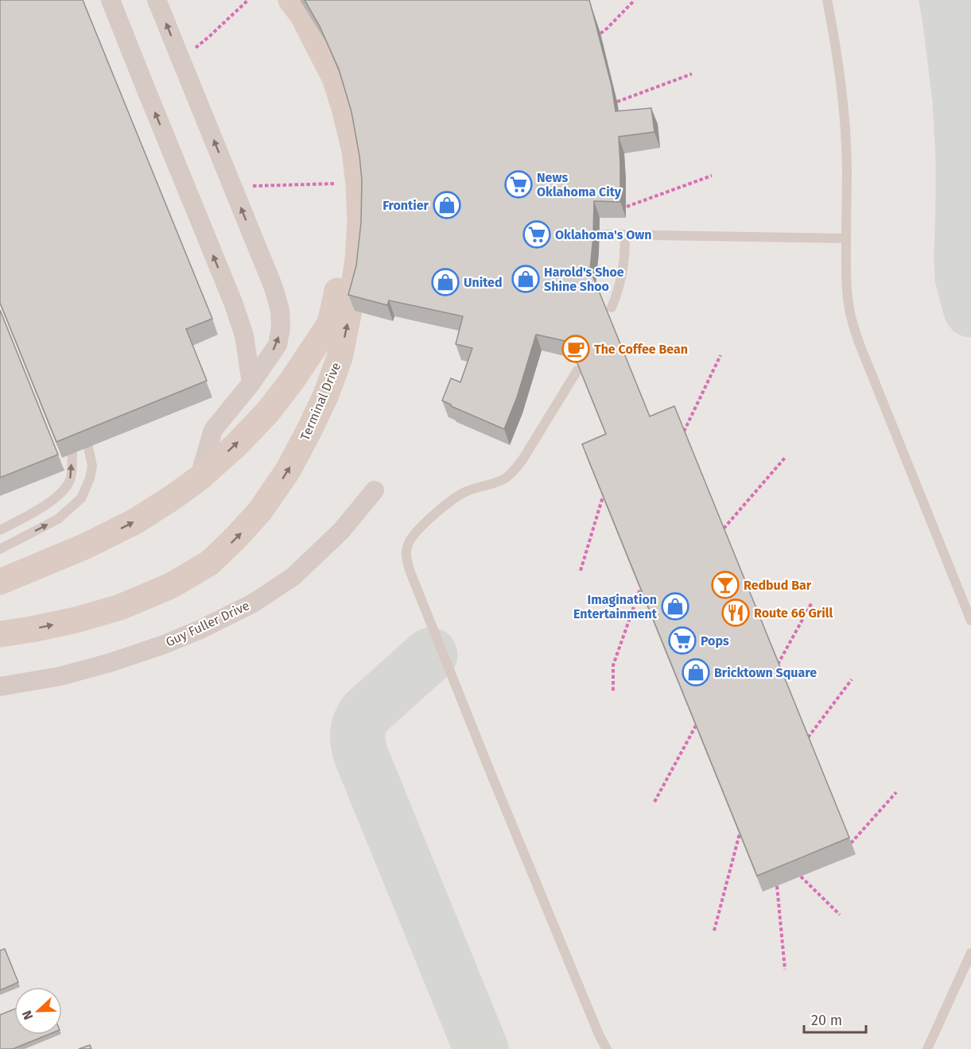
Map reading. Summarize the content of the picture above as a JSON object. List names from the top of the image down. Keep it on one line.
{"streets":{"main road":["Terminal Drive"],"street":["Guy Fuller Drive"]},"places":{"supermarket":["News Oklahoma City","Oklahoma's Own","Pops"],"shop":["Frontier","Harold's Shoe Shine Shoo","United","Imagination Entertainment","Bricktown Square"],"cafe":["The Coffee Bean"],"bar":["Redbud Bar"],"restaurant":["Route 66 Grill"]},"scale_bar":"20 m","north":"left"}
